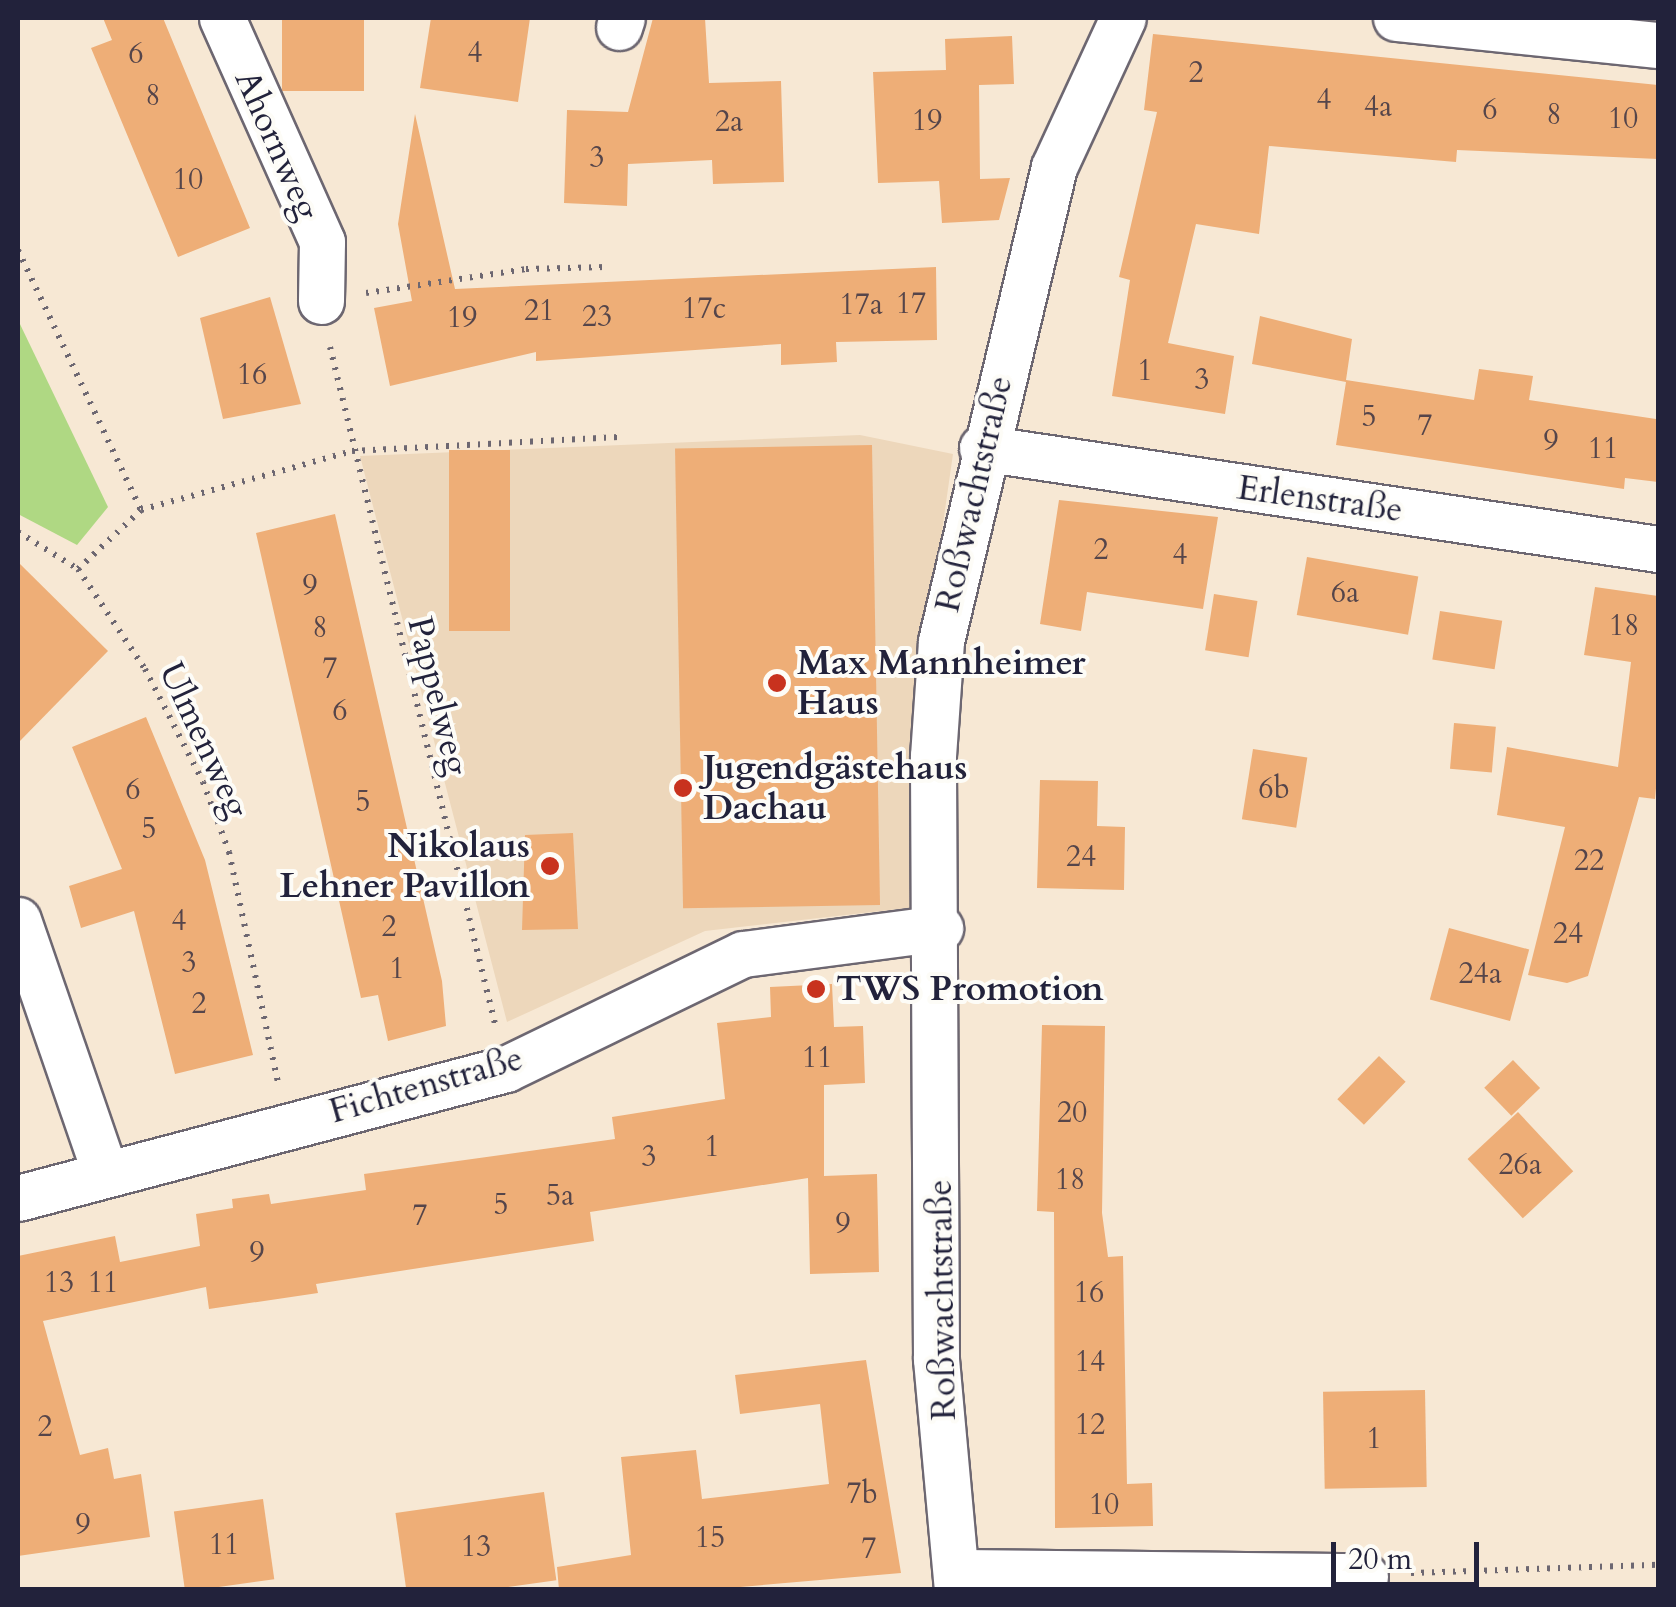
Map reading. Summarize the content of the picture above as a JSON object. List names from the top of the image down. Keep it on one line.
{"streets":{"street":["Ahornweg","Roßwachtstraße","Erlenstraße","Fichtenstraße"],"path":["Pappelweg","Ulmenweg"]},"crossings":[["Roßwachtstraße","Erlenstraße"],["Roßwachtstraße","Fichtenstraße"],["Pappelweg","Fichtenstraße"],["Ulmenweg","Fichtenstraße"]],"places":["Max Mannheimer Haus","Jugendgästehaus Dachau","Nikolaus Lehner Pavillon","TWS Promotion"],"house_numbers":["4","6","2","8","4","4a","6","8","10","19","2a","3","10","17","17a","17c","21","23","19","1","16","3","5","7","9","11","2","4","9","6a","18","8","7","6","6b","6","5","5","24","22","4","2","24","3","1","24a","2","11","20","1","3","26a","18","5a","5","7","9","9","13","11","16","14","12","2","1","7b","10","9","15","11","13","7"],"scale_bar":"20 m"}
